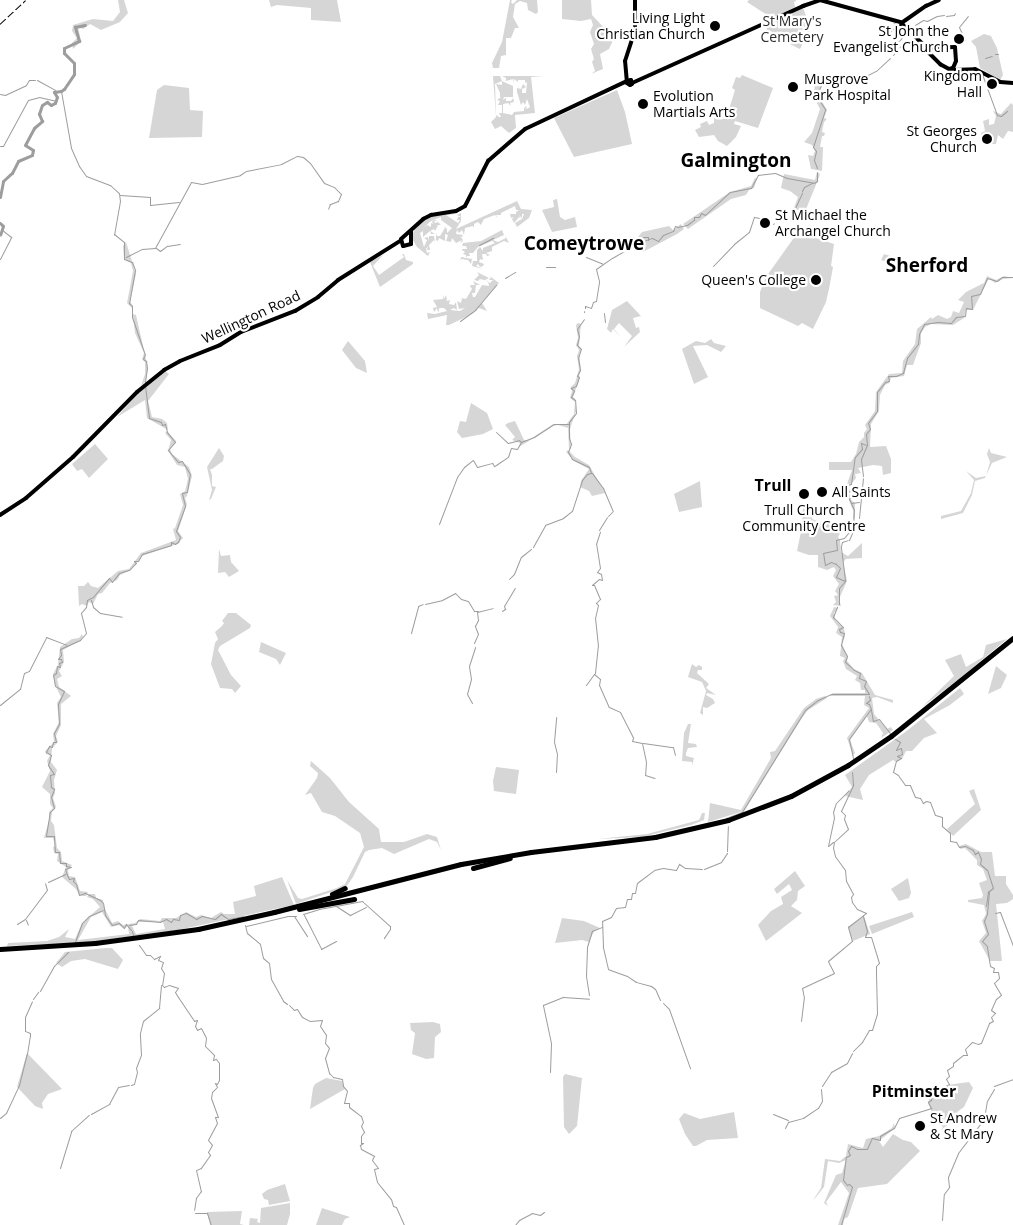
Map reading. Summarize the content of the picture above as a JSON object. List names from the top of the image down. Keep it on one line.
{"streets":{"main road":["Wellington Road"]},"districts":["Galmington","Comeytrowe","Sherford","Trull","Pitminster"],"parks":["St Mary's Cemetery"],"places":["Living Light Christian Church","St John the Evangelist Church","Kingdom Hall","Musgrove Park Hospital","Evolution Martials Arts","St Georges Church","St Michael the Archangel Church","Queen's College","All Saints","Trull Church Community Centre","St Andrew & St Mary"]}
